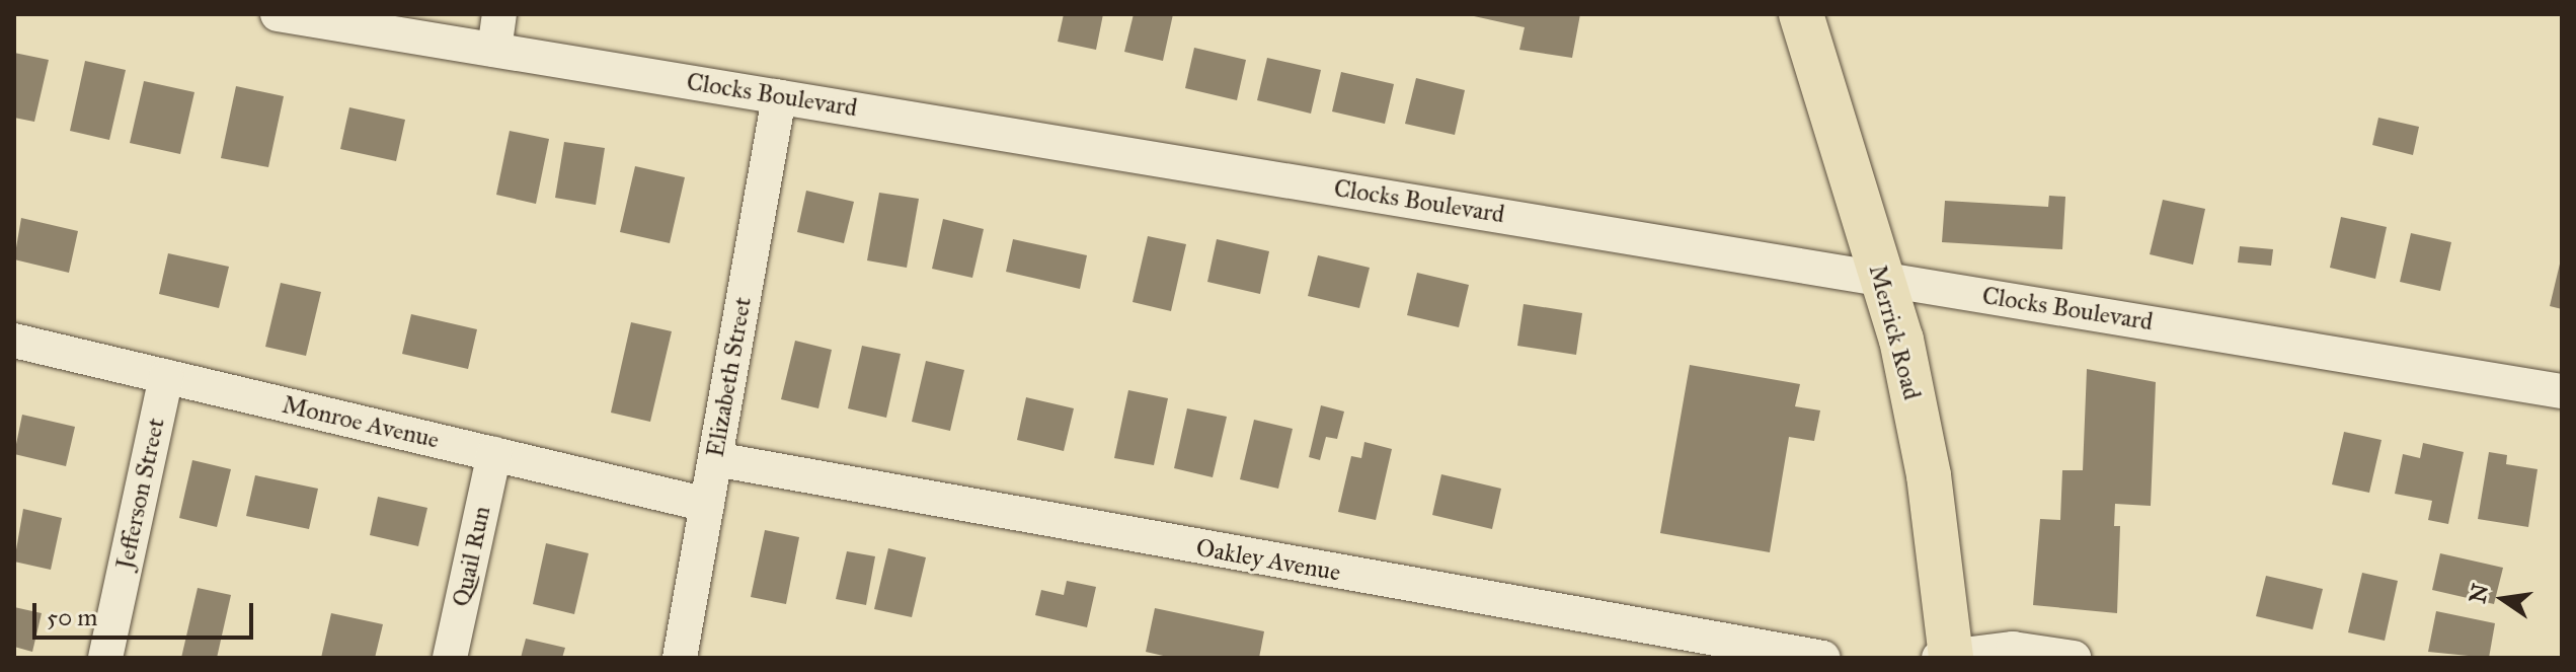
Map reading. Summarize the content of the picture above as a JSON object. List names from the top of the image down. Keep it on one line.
{"streets":{"main road":["Merrick Road"],"street":["Clocks Boulevard","Elizabeth Street","Monroe Avenue","Jefferson Street","Quail Run","Oakley Avenue"]},"crossings":[["Clocks Boulevard","Merrick Road"],["Clocks Boulevard","Elizabeth Street"],["Elizabeth Street","Monroe Avenue"],["Elizabeth Street","Oakley Avenue"],["Monroe Avenue","Jefferson Street"],["Monroe Avenue","Quail Run"]],"scale_bar":"50 m","north":"left"}
